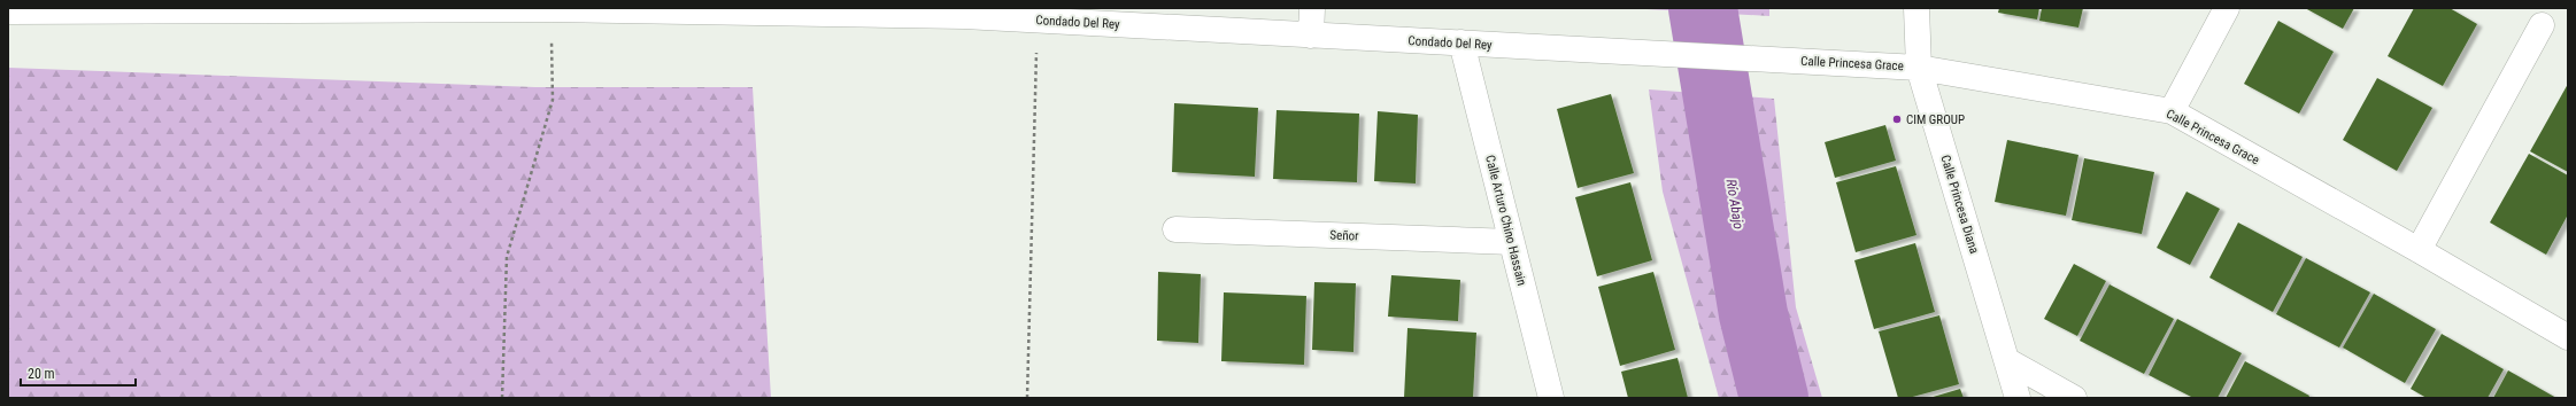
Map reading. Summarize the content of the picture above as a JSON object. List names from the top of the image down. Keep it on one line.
{"streets":{"street":["Condado Del Rey","Calle Princesa Grace","Calle Princesa Diana","Calle Arturo Chino Hassain","Señor"]},"crossings":[["Condado Del Rey","Calle Princesa Grace"],["Condado Del Rey","Calle Arturo Chino Hassain"],["Calle Princesa Grace","Calle Princesa Diana"],["Calle Arturo Chino Hassain","Señor"]],"water":["Río Abajo"],"places":["CIM GROUP"],"scale_bar":"20 m"}
